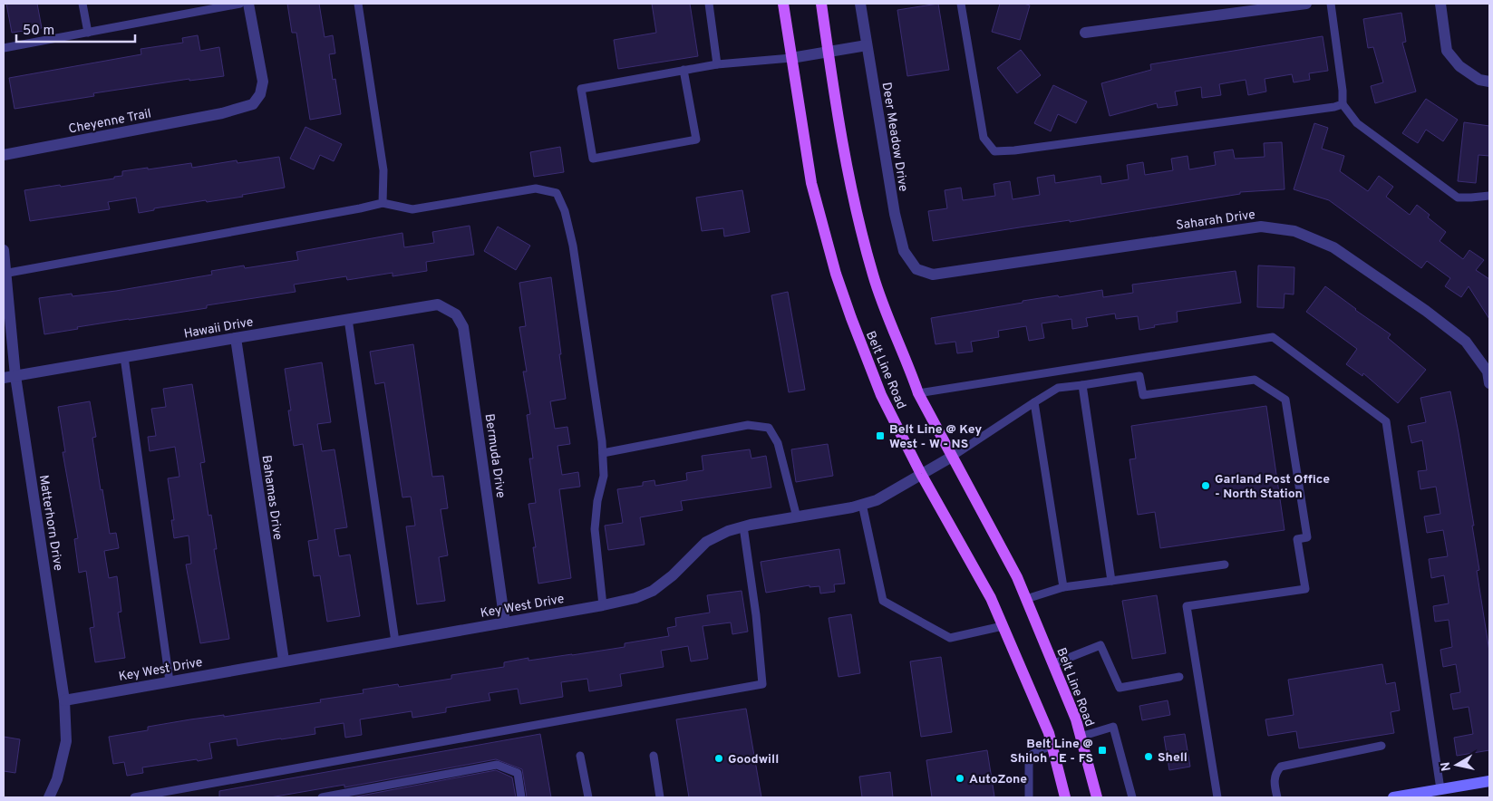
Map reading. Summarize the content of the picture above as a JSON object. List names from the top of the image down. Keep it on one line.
{"streets":{"main road":["Belt Line Road"],"street":["Cheyenne Trail","Deer Meadow Drive","Saharah Drive","Hawaii Drive","Bermuda Drive","Bahamas Drive","Matterhorn Drive","Key West Drive"]},"crossings":[["Deer Meadow Drive","Saharah Drive"],["Hawaii Drive","Bermuda Drive"],["Hawaii Drive","Bahamas Drive"],["Hawaii Drive","Matterhorn Drive"],["Belt Line Road","Key West Drive"],["Bermuda Drive","Key West Drive"],["Bahamas Drive","Key West Drive"],["Matterhorn Drive","Key West Drive"]],"places":{"transit":["Belt Line @ Key West - W - NS","Belt Line @ Shiloh - E - FS"],"other":["Garland Post Office - North Station","Shell","Goodwill","AutoZone"]},"scale_bar":"50 m","north":"left"}
